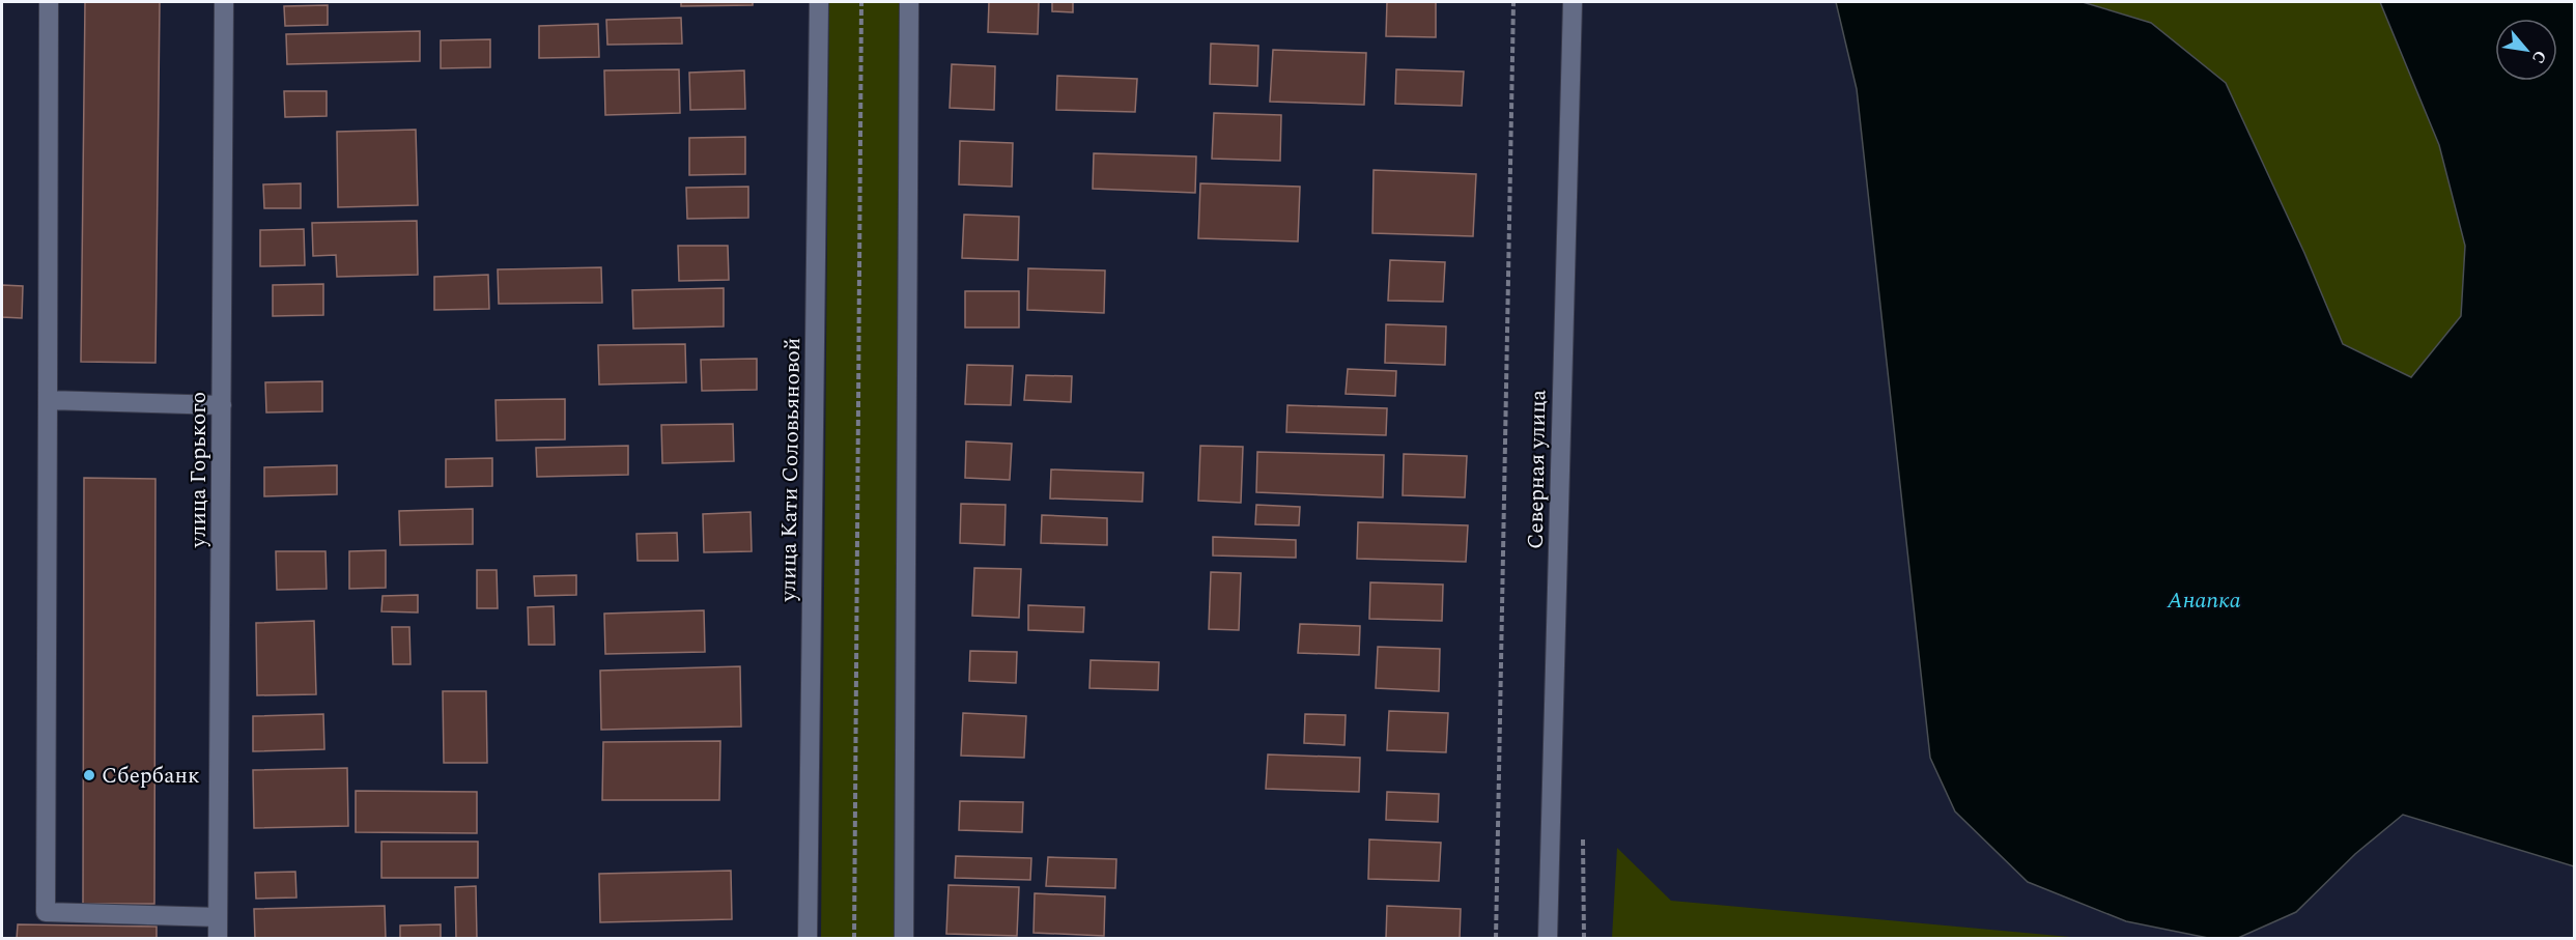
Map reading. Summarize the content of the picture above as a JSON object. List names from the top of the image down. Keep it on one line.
{"streets":{"street":["улица Горького","улица Кати Соловьяновой","Северная улица"]},"water":["Анапка"],"places":["Сбербанк"],"north":"bottom right"}
